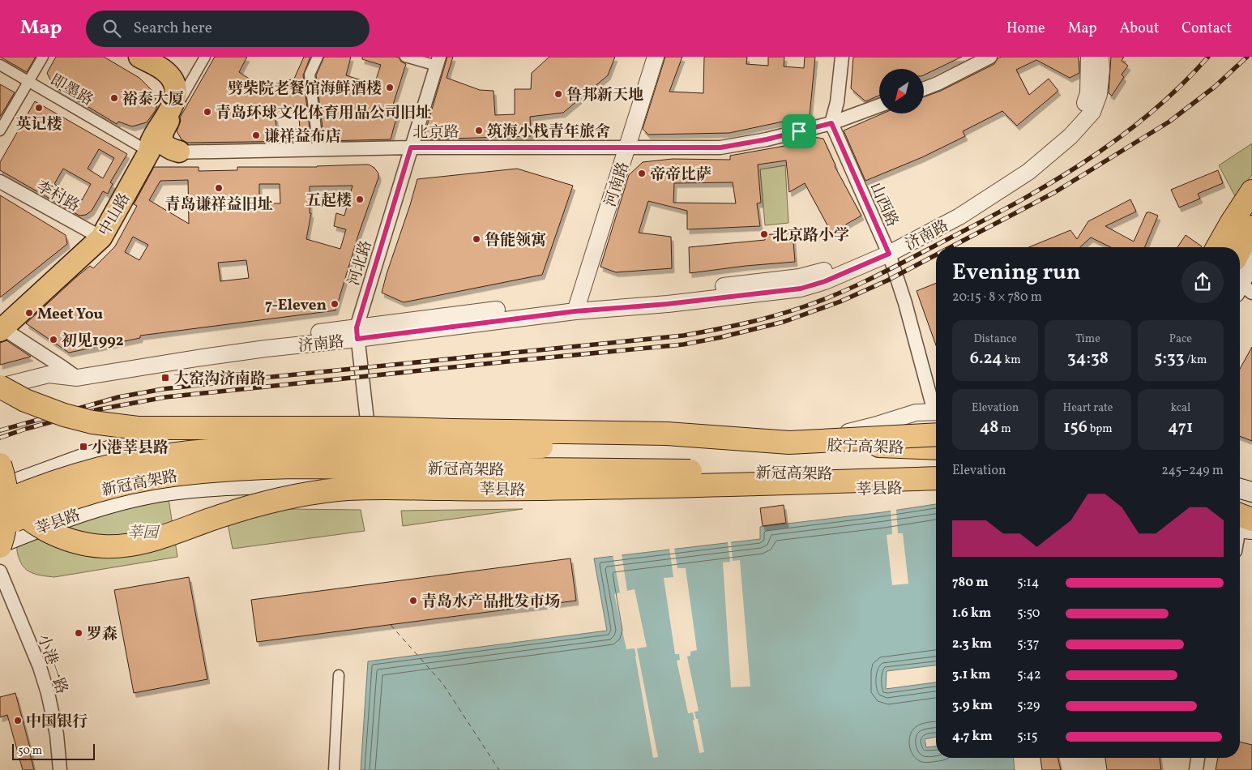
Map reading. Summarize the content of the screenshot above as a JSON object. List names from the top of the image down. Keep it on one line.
{"streets":{"highway":["胶宁高架路","新冠高架路"],"main road":["中山路","莘县路"],"street":["即墨路","北京路","河南路","李村路","山西路","济南路","河北路","小港一路"]},"crossings":[["即墨路","北京路"],["即墨路","中山路"],["北京路","河南路"],["北京路","山西路"],["北京路","中山路"],["北京路","河北路"],["河南路","济南路"],["李村路","中山路"],["山西路","济南路"],["济南路","河北路"],["河北路","莘县路"],["胶宁高架路","新冠高架路"]],"parks":["莘园"],"places":{"other":["劈柴院老餐馆海鲜酒楼","鲁邦新天地","裕泰大厦","英记楼","青岛环球文化体育用品公司旧址","筑海小栈青年旅舍","谦祥益布店","帝帝比萨","青岛谦祥益旧址","五起楼","北京路小学","鲁能领寓","7-Eleven","Meet You","初见1992","青岛水产品批发市场","罗森","中国银行"],"transit":["大窑沟济南路","小港莘县路"]},"scale_bar":"50 m","north":"bottom left","page":{"header":"Map","search":"Search here","nav":["Home","Map","About","Contact"],"heading":["Evening run","20:15 · 8 × 780 m"],"stats":[["Distance","6.24 km"],["Time","34:38"],["Pace","5:33 /km"],["Elevation","48 m"],["Heart rate","156 bpm"],["kcal","471"]],"chart":["Elevation","245–249 m"],"list":[{"name":"780 m","note":"5:14"},{"name":"1.6 km","note":"5:50"},{"name":"2.3 km","note":"5:37"},{"name":"3.1 km","note":"5:42"},{"name":"3.9 km","note":"5:29"},{"name":"4.7 km","note":"5:15"}],"scale":"50 m"}}
